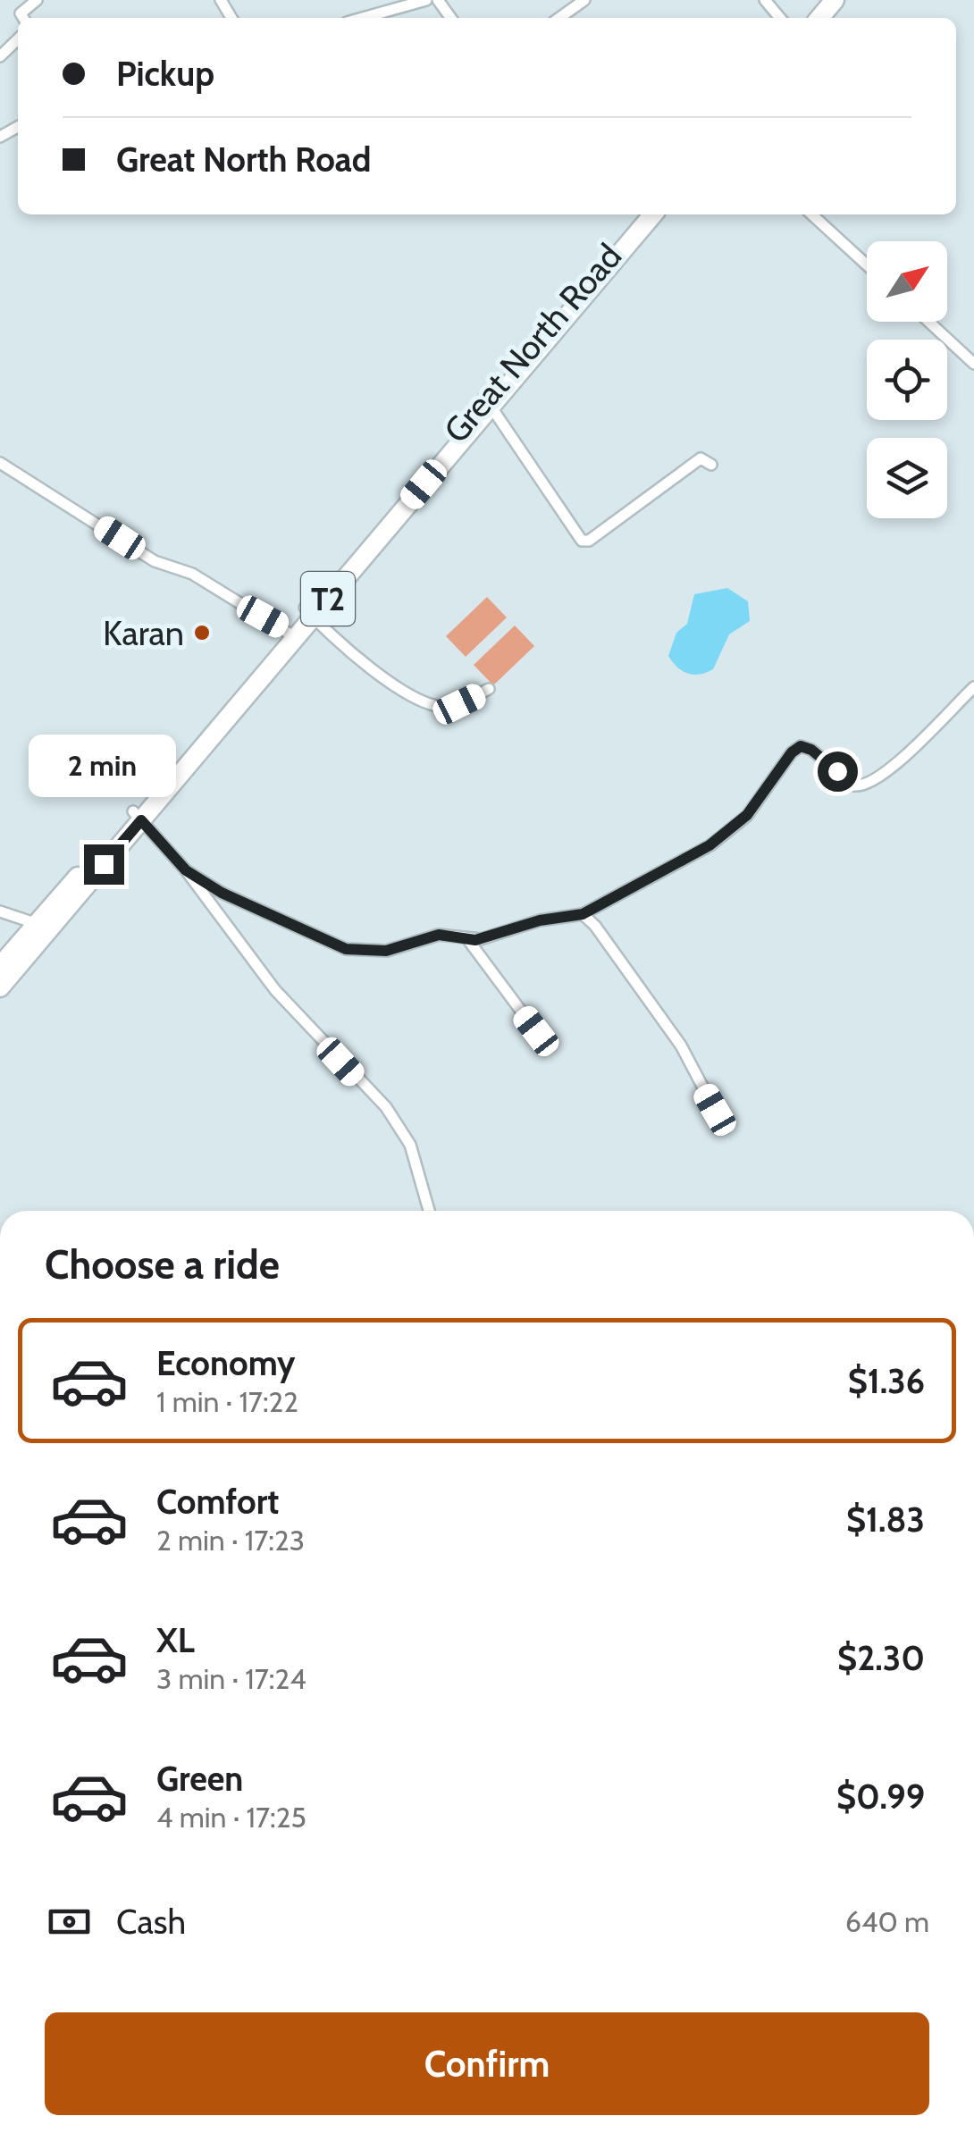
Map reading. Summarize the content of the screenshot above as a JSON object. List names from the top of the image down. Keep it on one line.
{"streets":{"highway":["Great North Road","T2"]},"places":["Karan"],"north":"top right","page":{"banner":["Pickup","Great North Road"],"bubble":"2 min","heading":"Choose a ride","list":[{"name":"Economy","note":"1 min · 17:22","value":"$1.36"},{"name":"Comfort","note":"2 min · 17:23","value":"$1.83"},{"name":"XL","note":"3 min · 17:24","value":"$2.30"},{"name":"Green","note":"4 min · 17:25","value":"$0.99"}],"pay":["Cash","640 m"],"buttons":"Confirm"}}
